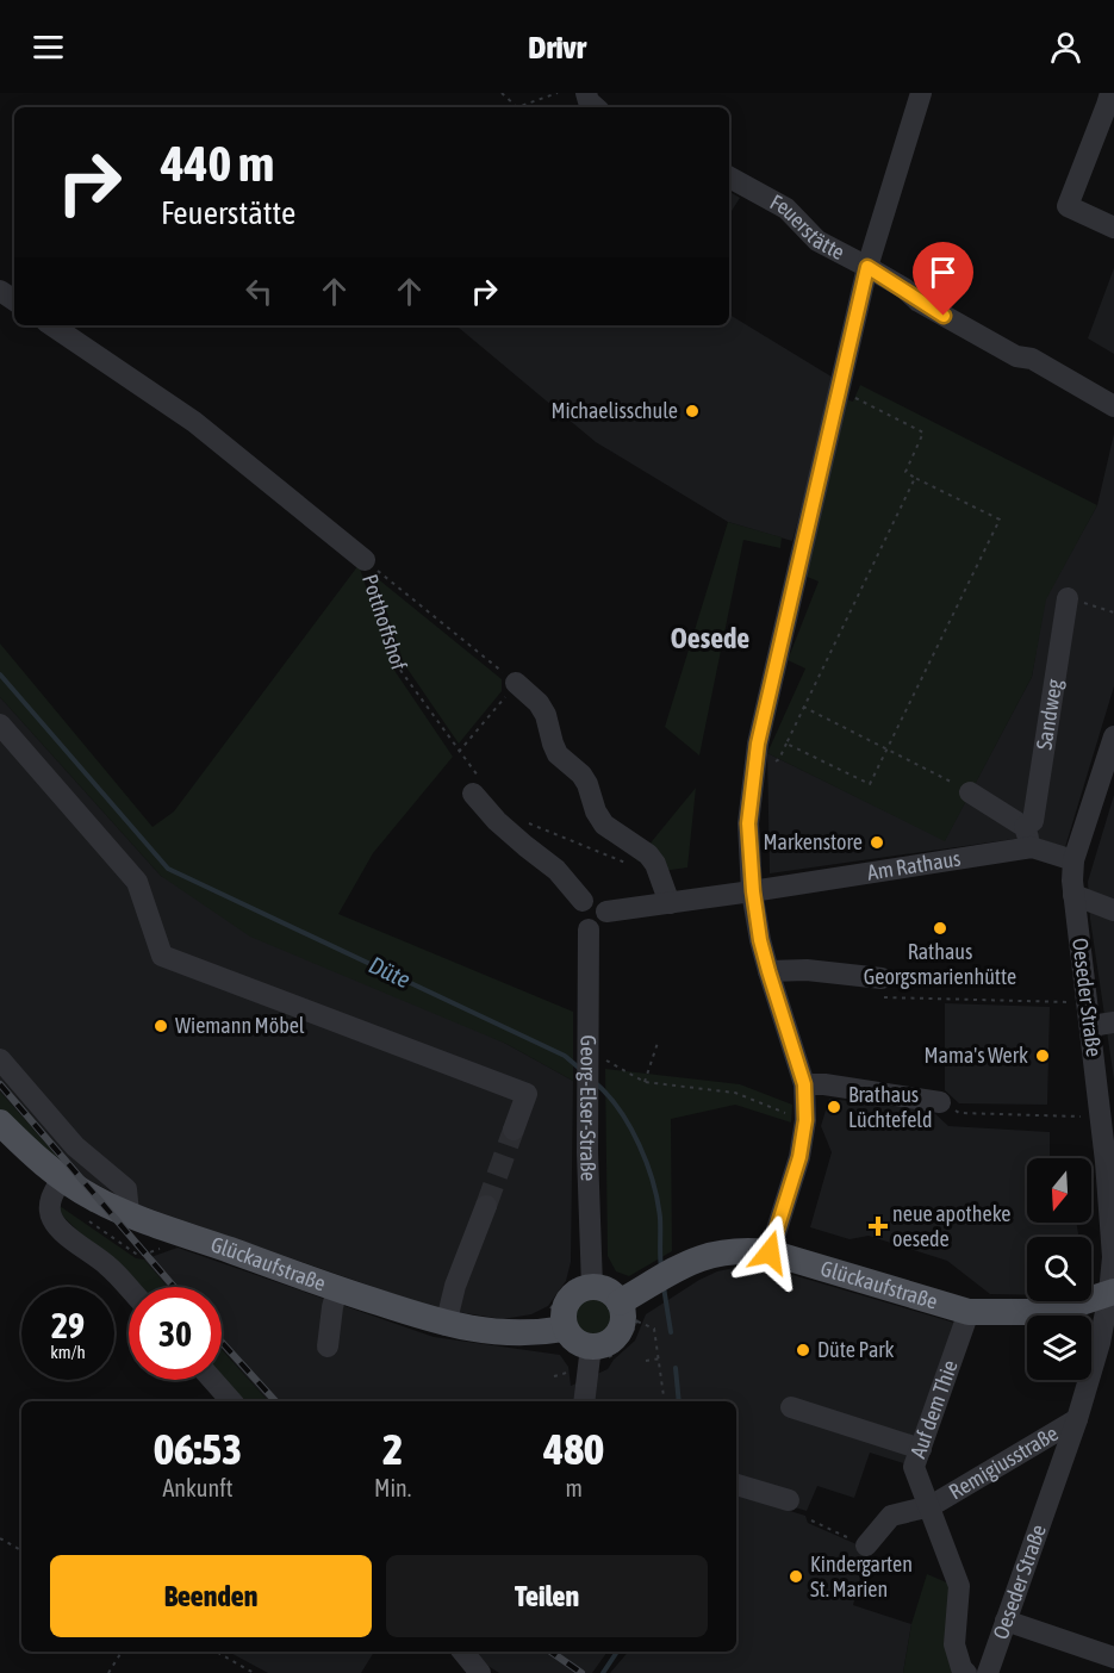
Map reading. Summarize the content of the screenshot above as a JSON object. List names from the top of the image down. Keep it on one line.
{"streets":{"main road":["Glückaufstraße"],"street":["Feuerstätte","Potthoffshof","Sandweg","Am Rathaus","Oeseder Straße","Georg-Elser-Straße","Auf dem Thie","Remigiusstraße"]},"crossings":[["Sandweg","Am Rathaus"],["Am Rathaus","Oeseder Straße"],["Oeseder Straße","Glückaufstraße"],["Oeseder Straße","Remigiusstraße"],["Glückaufstraße","Auf dem Thie"],["Auf dem Thie","Remigiusstraße"]],"districts":["Oesede"],"water":["Düte"],"places":{"other":["Michaelisschule","Markenstore","Rathaus Georgsmarienhütte","Wiemann Möbel","Mama's Werk","Brathaus Lüchtefeld","Düte Park","Kindergarten St. Marien"],"health":["neue apotheke oesede"]},"north":"bottom","page":{"header":"Drivr","turn":["440 m","Feuerstätte"],"speed":"29 km/h","limit":"30","eta":["06:53","Ankunft","2","Min.","480","m"],"buttons":["Beenden","Teilen"]}}
